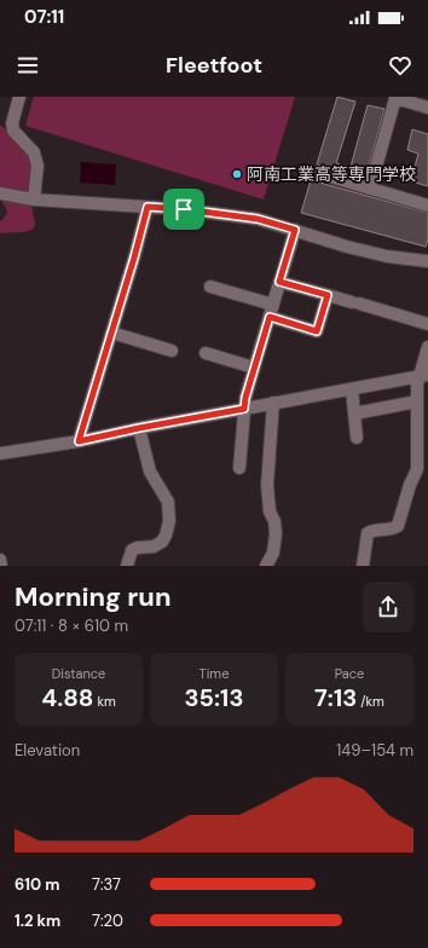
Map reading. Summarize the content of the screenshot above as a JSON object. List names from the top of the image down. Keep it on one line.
{"places":["阿南工業高等専門学校"],"page":{"status":"07:11","header":"Fleetfoot","heading":["Morning run","07:11 · 8 × 610 m"],"stats":[["Distance","4.88 km"],["Time","35:13"],["Pace","7:13 /km"]],"chart":["Elevation","149–154 m"],"list":[{"name":"610 m","note":"7:37"},{"name":"1.2 km","note":"7:20"}]}}
